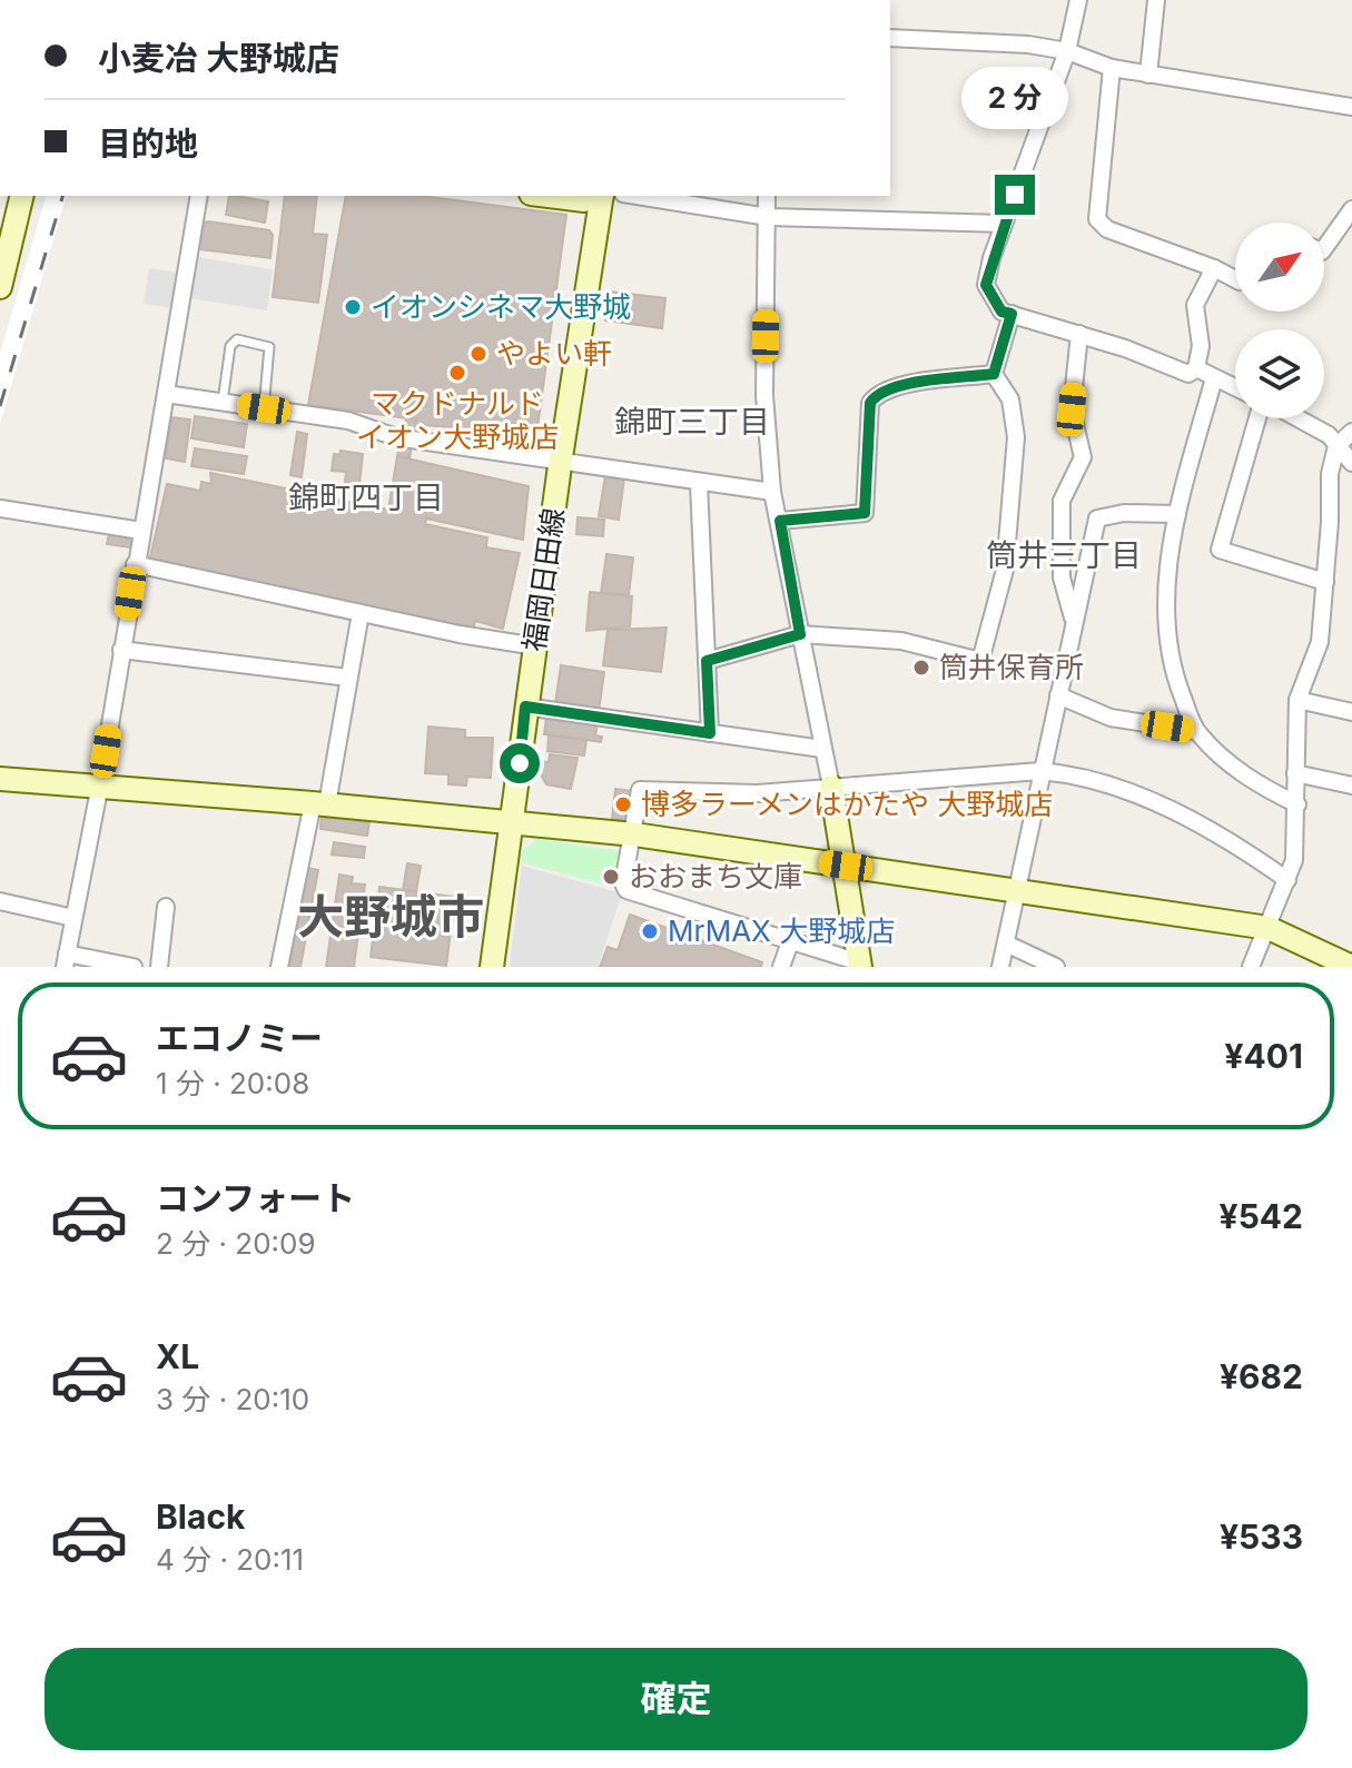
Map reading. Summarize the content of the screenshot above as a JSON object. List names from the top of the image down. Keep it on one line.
{"streets":{"street":["福岡日田線"]},"districts":["錦町三丁目","錦町四丁目","筒井三丁目","大野城市"],"places":["イオンシネマ大野城","やよい軒","マクドナルド イオン大野城店","筒井保育所","博多ラーメンはかたや 大野城店","おおまち文庫","MrMAX 大野城店"],"north":"top right","page":{"banner":["小麦冶 大野城店","目的地"],"bubble":"2 分","list":[{"name":"エコノミー","note":"1 分 · 20:08","value":"¥401"},{"name":"コンフォート","note":"2 分 · 20:09","value":"¥542"},{"name":"XL","note":"3 分 · 20:10","value":"¥682"},{"name":"Black","note":"4 分 · 20:11","value":"¥533"}],"buttons":"確定"}}
